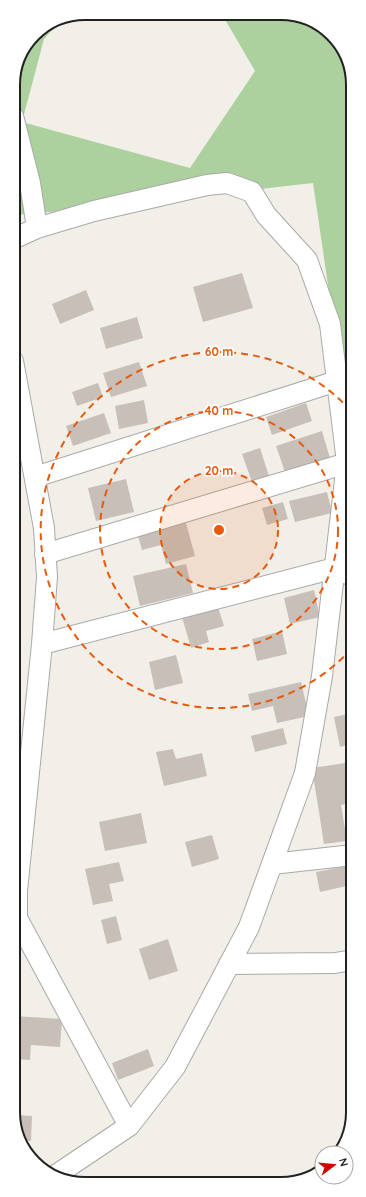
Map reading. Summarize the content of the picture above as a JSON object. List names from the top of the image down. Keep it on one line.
{"north":"right","rings":["60 m","40 m","20 m"]}
